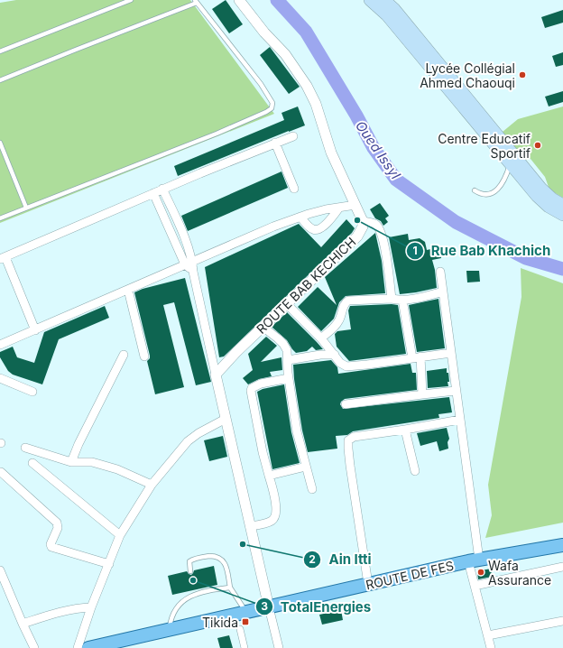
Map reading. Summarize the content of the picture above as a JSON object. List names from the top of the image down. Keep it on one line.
{"streets":{"main road":["ROUTE DE FES"],"street":["ROUTE BAB KECHICH"]},"water":["Oued Issyl"],"places":{"other":["Lycée Collégial Ahmed Chaouqi","Centre Educatif Sportif","Rue Bab Khachich","Ain Itti","Wafa Assurance","TotalEnergies"],"transit":["Tikida"]}}
